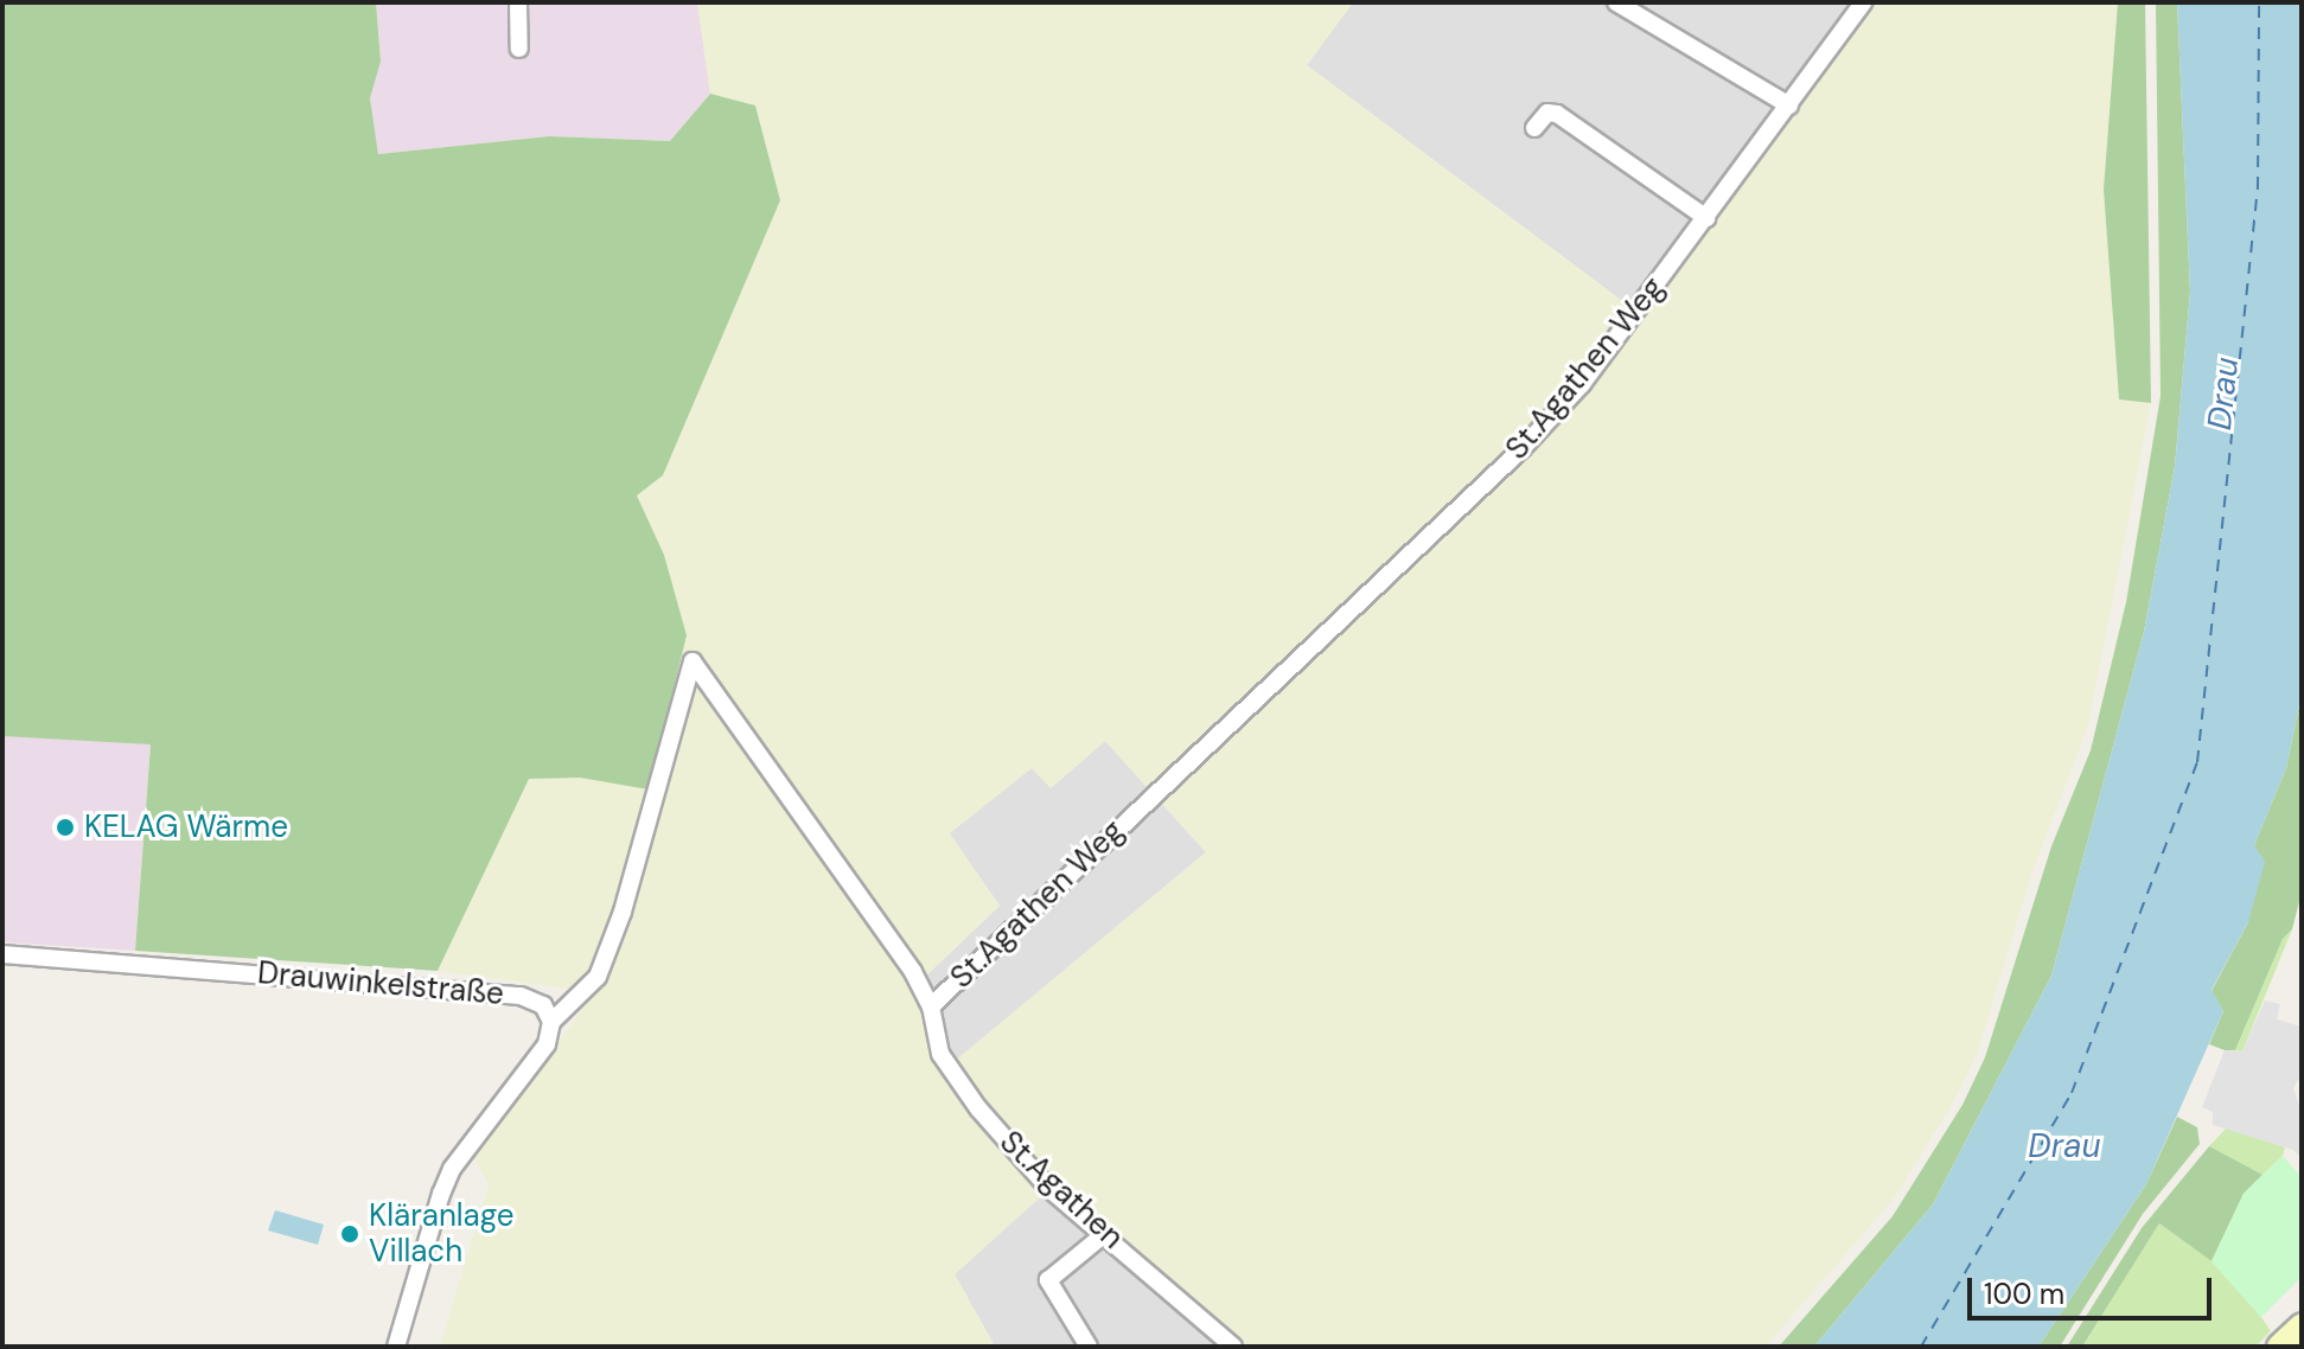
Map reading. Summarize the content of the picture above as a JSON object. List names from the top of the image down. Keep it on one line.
{"streets":{"street":["St.Agathen Weg","Drauwinkelstraße","St.Agathen"]},"crossings":[["St.Agathen Weg","Drauwinkelstraße"],["St.Agathen Weg","St.Agathen"]],"water":["Drau"],"places":["KELAG Wärme","Kläranlage Villach"],"scale_bar":"100 m"}
